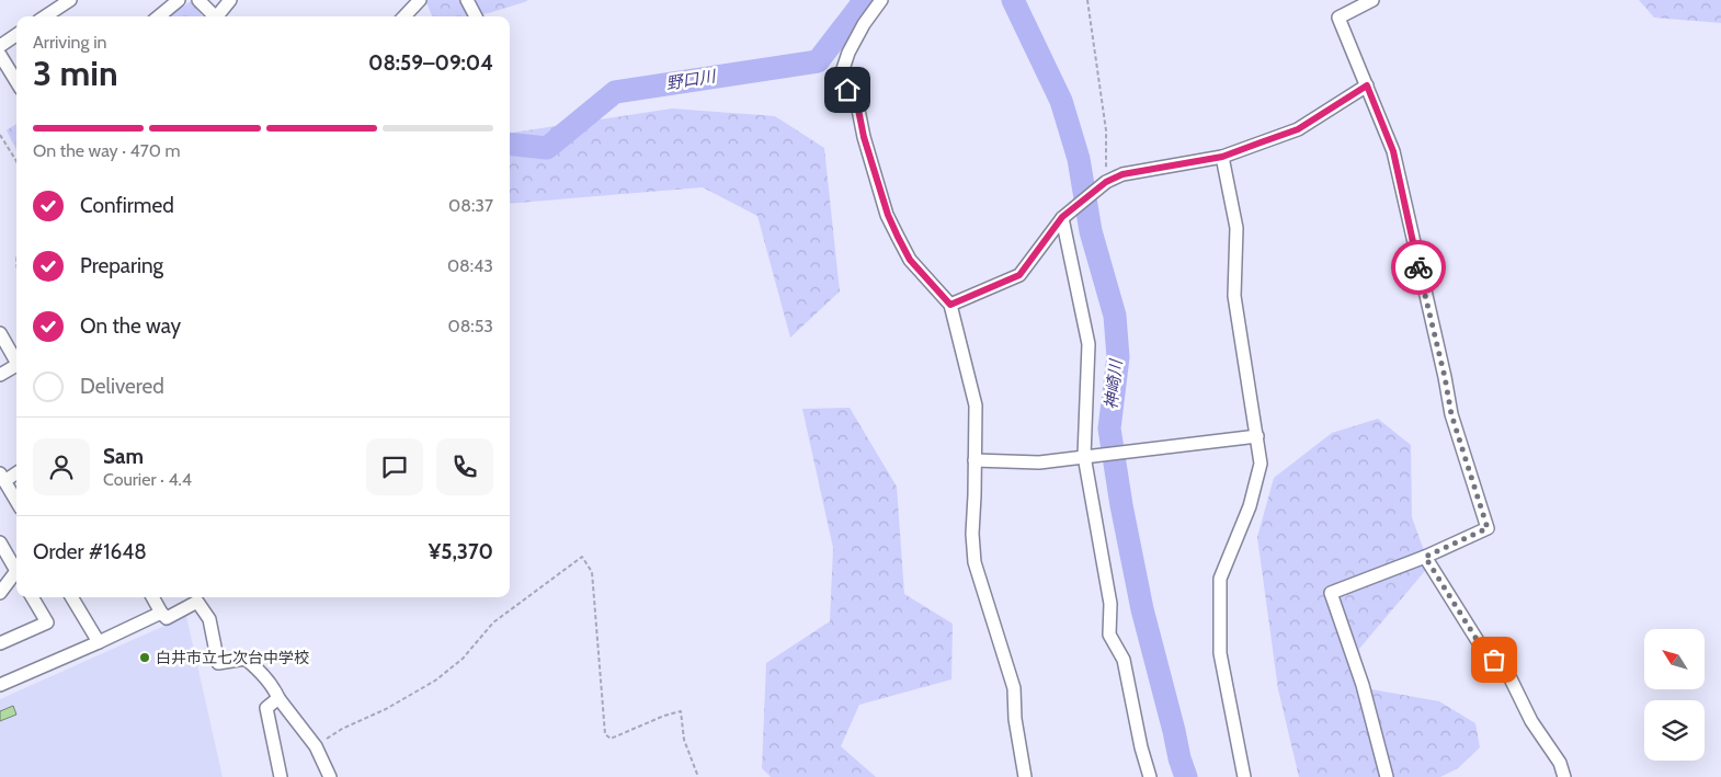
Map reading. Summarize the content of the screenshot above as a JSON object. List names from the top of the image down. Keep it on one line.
{"water":["野口川","神崎川"],"places":["白井市立七次台中学校"],"north":"top left","page":{"heading":["3 min","Arriving in","08:59–09:04"],"panel":["Sam","Courier · 4.4","Order #1648","¥5,370"],"bar":"On the way · 470 m","list":[["Confirmed","08:37"],["Preparing","08:43"],["On the way","08:53"],"Delivered"]}}
